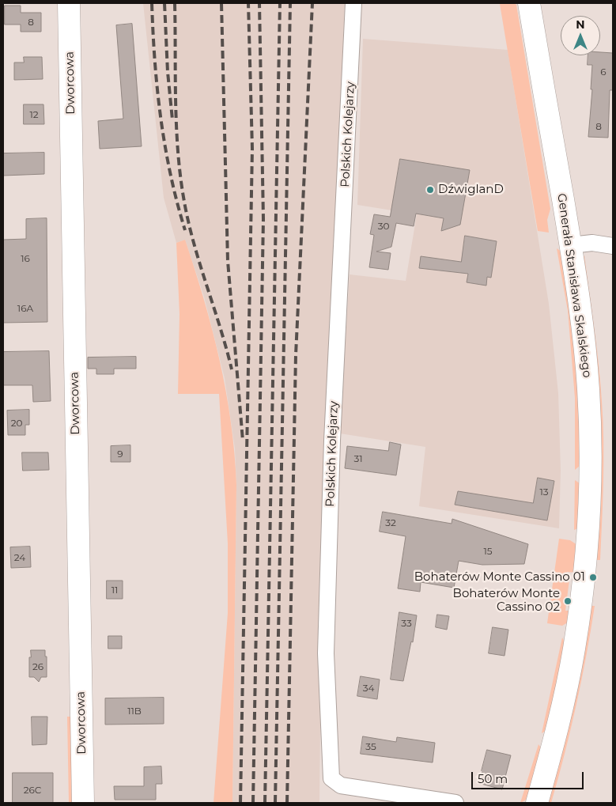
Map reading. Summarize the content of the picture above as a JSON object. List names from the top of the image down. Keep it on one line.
{"streets":{"street":["Dworcowa","Polskich Kolejarzy","Generała Stanisława Skalskiego"]},"places":["DźwiglanD","Bohaterów Monte Cassino 01","Bohaterów Monte Cassino 02"],"house_numbers":["8","6","12","8","30","16","16A","20","9","31","13","32","15","24","11","33","26","34","11B","35","26C"],"scale_bar":"50 m","north":"top"}
